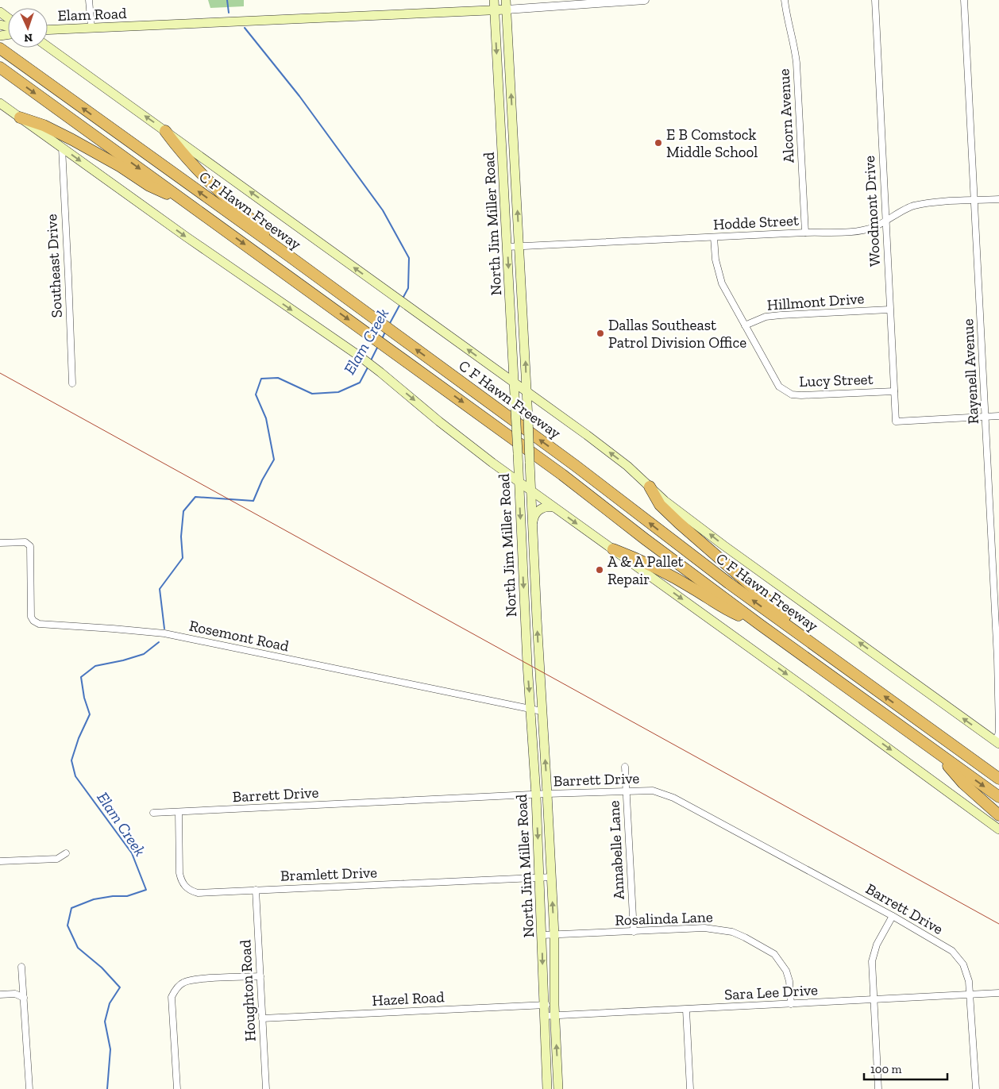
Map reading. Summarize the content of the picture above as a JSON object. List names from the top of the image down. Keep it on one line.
{"streets":{"highway":["C F Hawn Freeway"],"main road":["Elam Road","North Jim Miller Road"],"street":["Alcorn Avenue","Woodmont Drive","Hodde Street","Southeast Drive","Hillmont Drive","Rayenell Avenue","Lucy Street","Rosemont Road","Barrett Drive","Annabelle Lane","Bramlett Drive","Rosalinda Lane","Houghton Road","Sara Lee Drive","Hazel Road"]},"crossings":[["Elam Road","North Jim Miller Road"],["Alcorn Avenue","Hodde Street"],["C F Hawn Freeway","North Jim Miller Road"],["C F Hawn Freeway","Rayenell Avenue"],["Woodmont Drive","Hodde Street"],["Woodmont Drive","Hillmont Drive"],["Woodmont Drive","Rayenell Avenue"],["Woodmont Drive","Lucy Street"],["Hodde Street","North Jim Miller Road"],["Hodde Street","Rayenell Avenue"],["Hodde Street","Lucy Street"],["North Jim Miller Road","Rosemont Road"],["North Jim Miller Road","Barrett Drive"],["North Jim Miller Road","Bramlett Drive"],["North Jim Miller Road","Rosalinda Lane"],["North Jim Miller Road","Sara Lee Drive"],["North Jim Miller Road","Hazel Road"],["Hillmont Drive","Lucy Street"],["Barrett Drive","Annabelle Lane"],["Barrett Drive","Bramlett Drive"],["Barrett Drive","Sara Lee Drive"],["Annabelle Lane","Rosalinda Lane"],["Bramlett Drive","Houghton Road"],["Rosalinda Lane","Sara Lee Drive"],["Houghton Road","Hazel Road"]],"water":["Elam Creek"],"places":["E B Comstock Middle School","Dallas Southeast Patrol Division Office","A & A Pallet Repair"],"scale_bar":"100 m","north":"bottom"}
